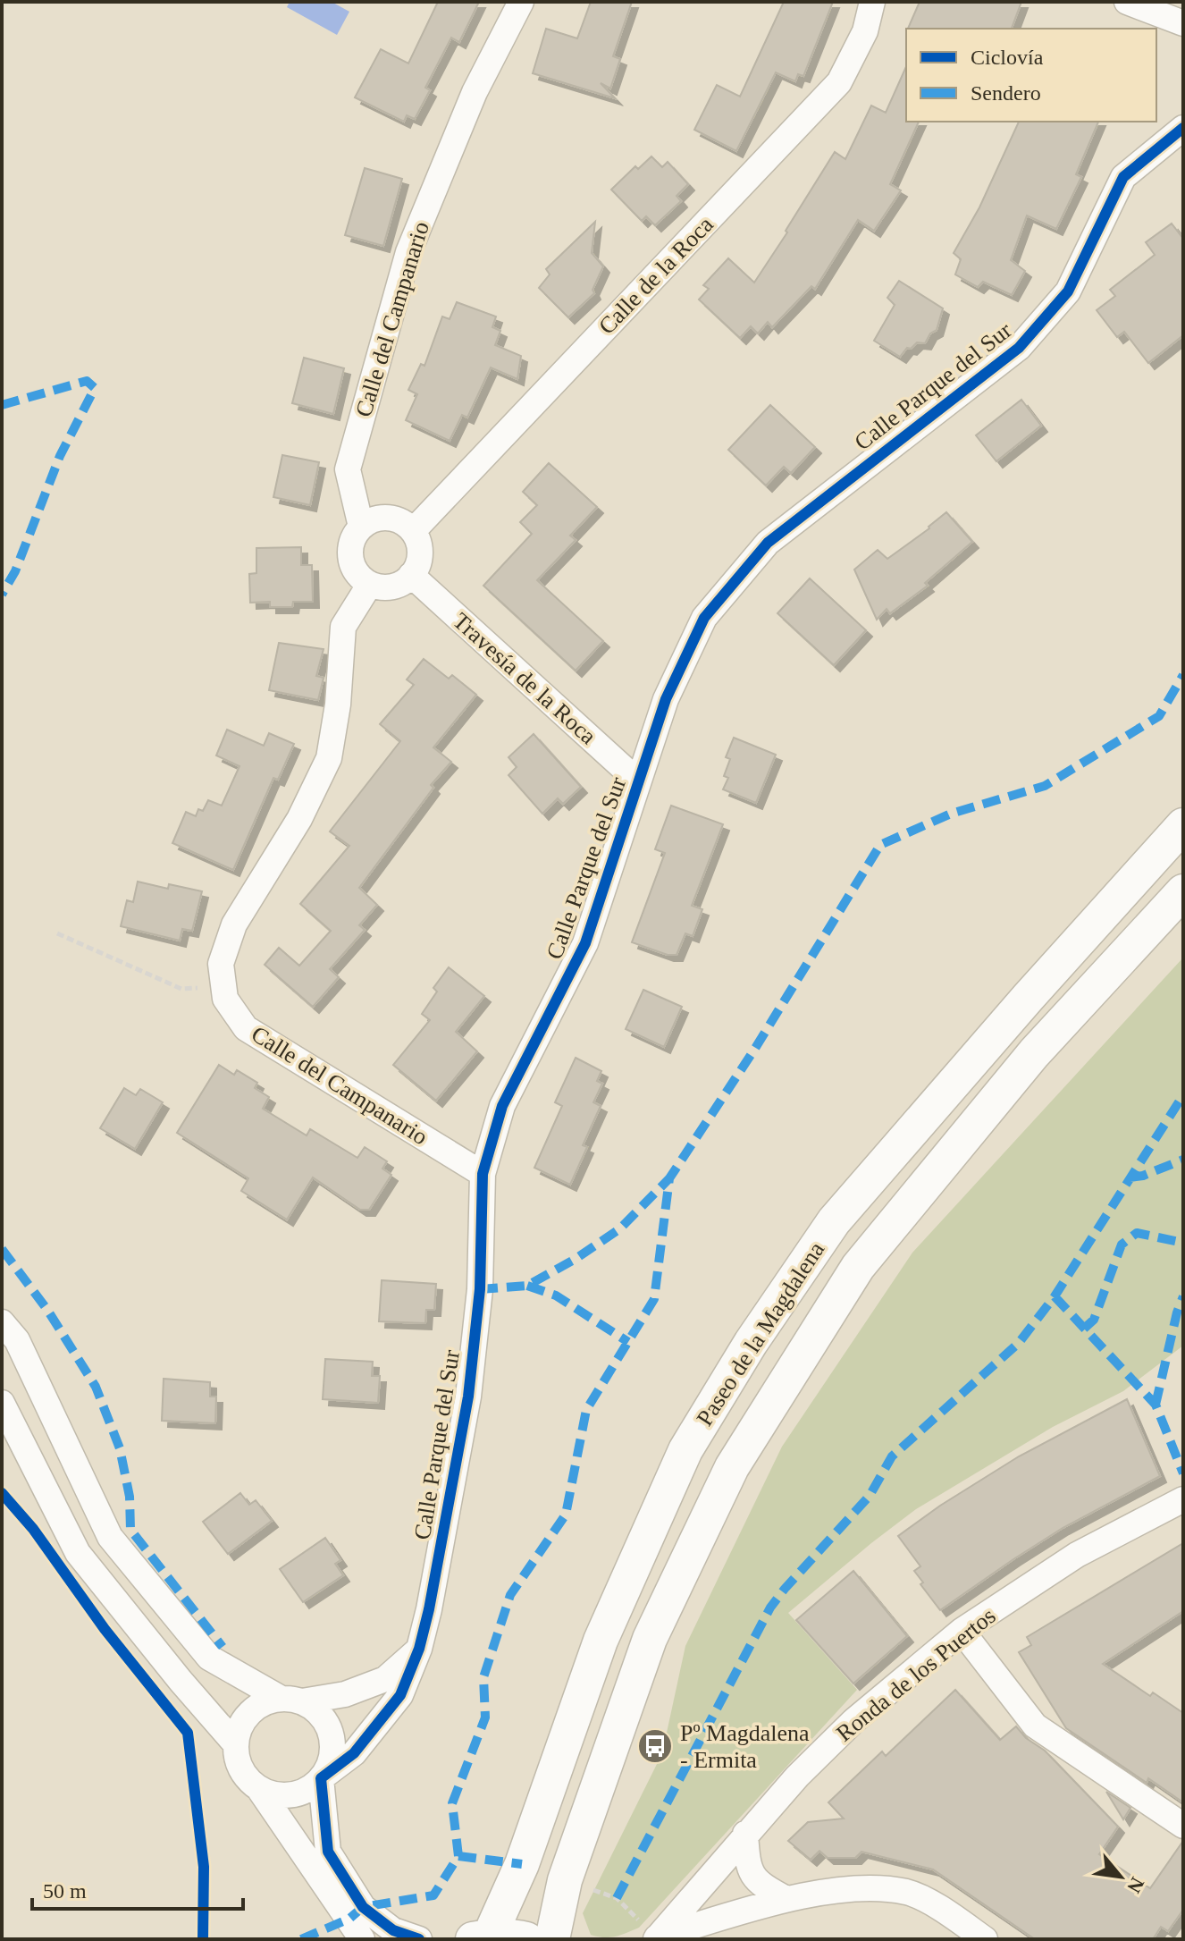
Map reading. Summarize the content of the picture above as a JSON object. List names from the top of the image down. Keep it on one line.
{"streets":{"main road":["Paseo de la Magdalena"],"street":["Calle de la Roca","Calle del Campanario","Calle Parque del Sur","Travesía de la Roca","Ronda de los Puertos"]},"crossings":[["Calle de la Roca","Calle del Campanario"],["Calle de la Roca","Travesía de la Roca"],["Calle del Campanario","Calle Parque del Sur"],["Calle del Campanario","Travesía de la Roca"],["Calle Parque del Sur","Travesía de la Roca"]],"places":{"bus stop":["Pº Magdalena - Ermita"]},"legend":["Ciclovía","Sendero"],"scale_bar":"50 m","north":"bottom right"}
